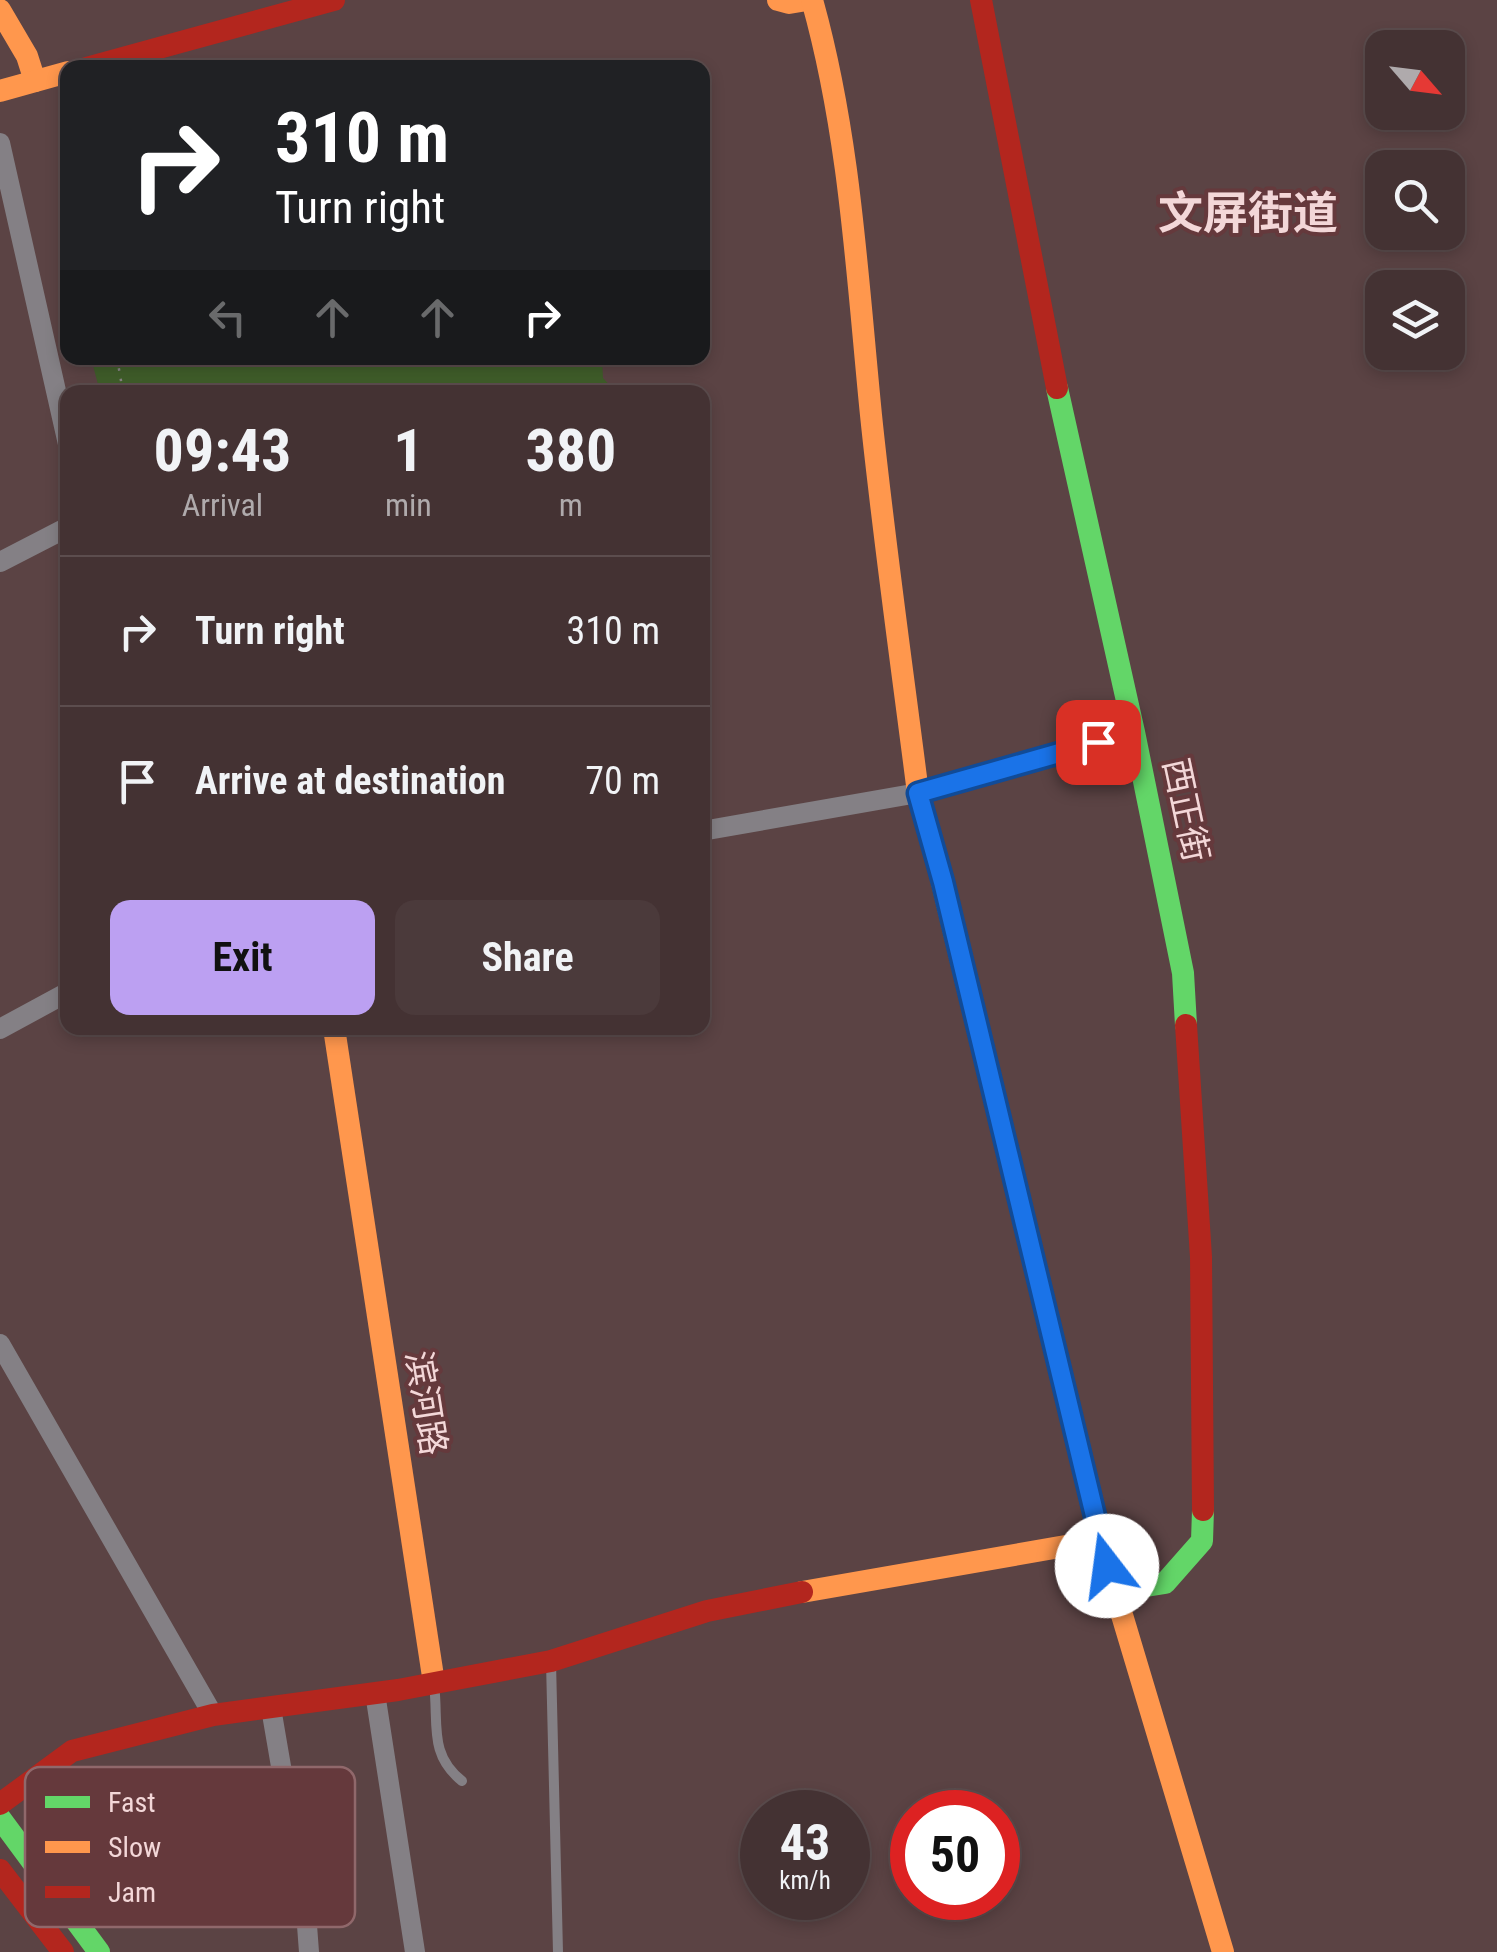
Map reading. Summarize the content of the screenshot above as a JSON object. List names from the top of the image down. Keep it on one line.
{"streets":{"main road":["西正街","滨河路"]},"districts":["文屏街道"],"legend":["Fast","Slow","Jam"],"north":"bottom right","page":{"turn":["310 m","Turn right"],"eta":["09:43","Arrival","1","min","380","m"],"list":[{"name":"Turn right","value":"310 m"},{"name":"Arrive at destination","value":"70 m"}],"buttons":["Exit","Share"],"speed":"43 km/h","limit":"50"}}
